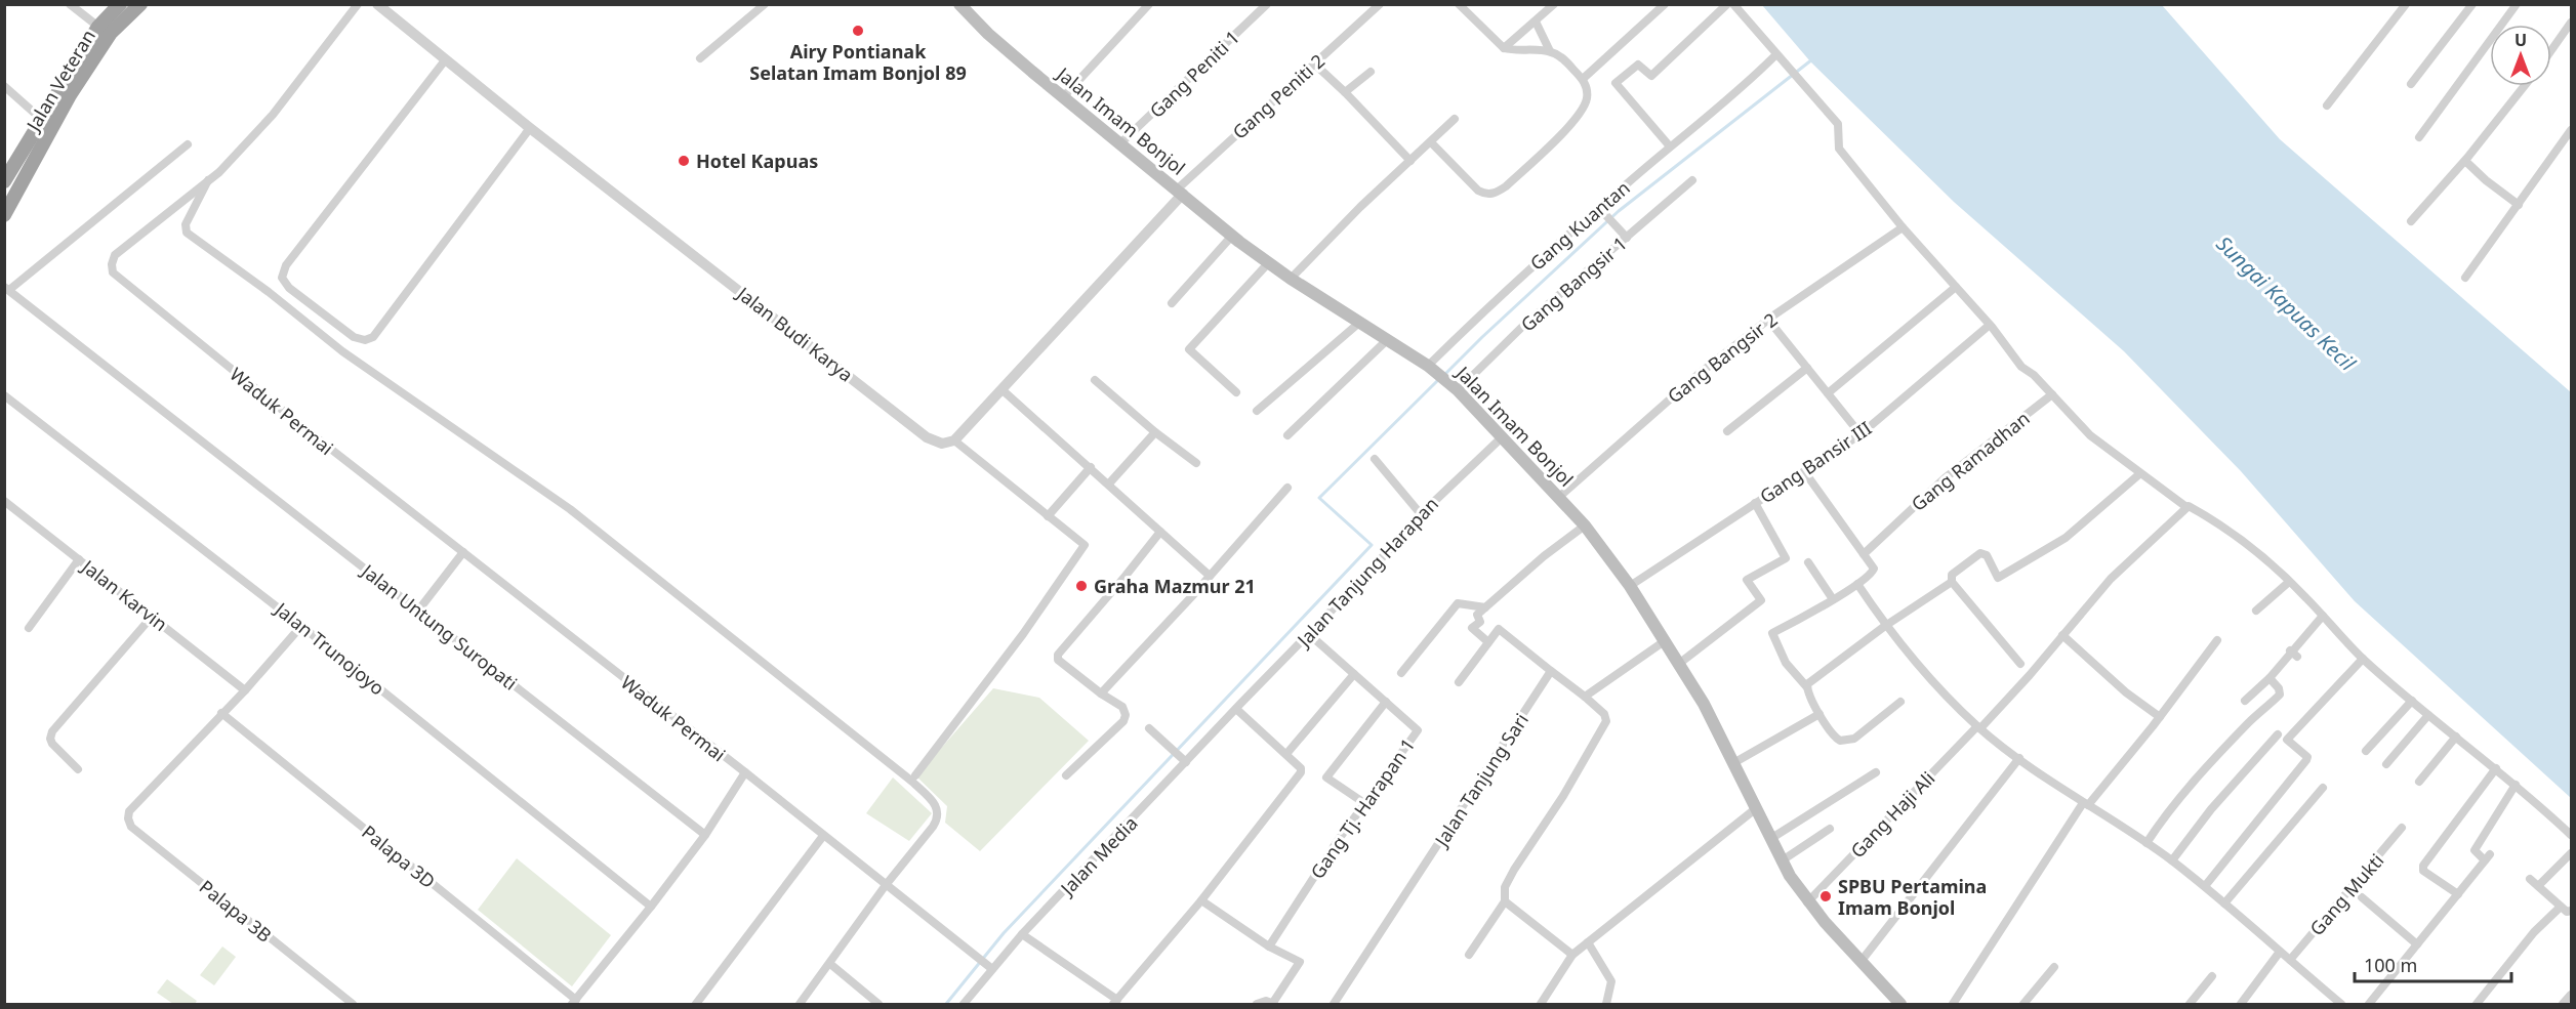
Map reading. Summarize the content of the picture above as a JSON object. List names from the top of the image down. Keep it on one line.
{"streets":{"highway":["Jalan Veteran"],"main road":["Jalan Imam Bonjol"],"street":["Gang Peniti 1","Gang Peniti 2","Gang Kuantan","Gang Bangsir 1","Jalan Budi Karya","Gang Bangsir 2","Waduk Permai","Gang Ramadhan","Gang Bansir III","Jalan Tanjung Harapan","Jalan Karvin","Jalan Untung Suropati","Jalan Trunojoyo","Jalan Tanjung Sari","Gang Tj. Harapan 1","Gang Haji Ali","Jalan Media","Palapa 3D","Gang Mukti","Palapa 3B"]},"crossings":[["Gang Peniti 1","Jalan Imam Bonjol"],["Gang Peniti 2","Jalan Imam Bonjol"],["Jalan Imam Bonjol","Gang Kuantan"],["Jalan Imam Bonjol","Gang Bangsir 1"],["Jalan Imam Bonjol","Gang Bangsir 2"],["Jalan Imam Bonjol","Gang Bansir III"],["Jalan Imam Bonjol","Jalan Tanjung Harapan"],["Jalan Imam Bonjol","Gang Haji Ali"],["Waduk Permai","Jalan Media"],["Jalan Tanjung Harapan","Gang Tj. Harapan 1"],["Jalan Tanjung Harapan","Jalan Media"],["Palapa 3D","Palapa 3B"]],"water":["Sungai Kapuas Kecil"],"places":["Airy Pontianak Selatan Imam Bonjol 89","Hotel Kapuas","Graha Mazmur 21","SPBU Pertamina Imam Bonjol"],"scale_bar":"100 m","north":"top"}
